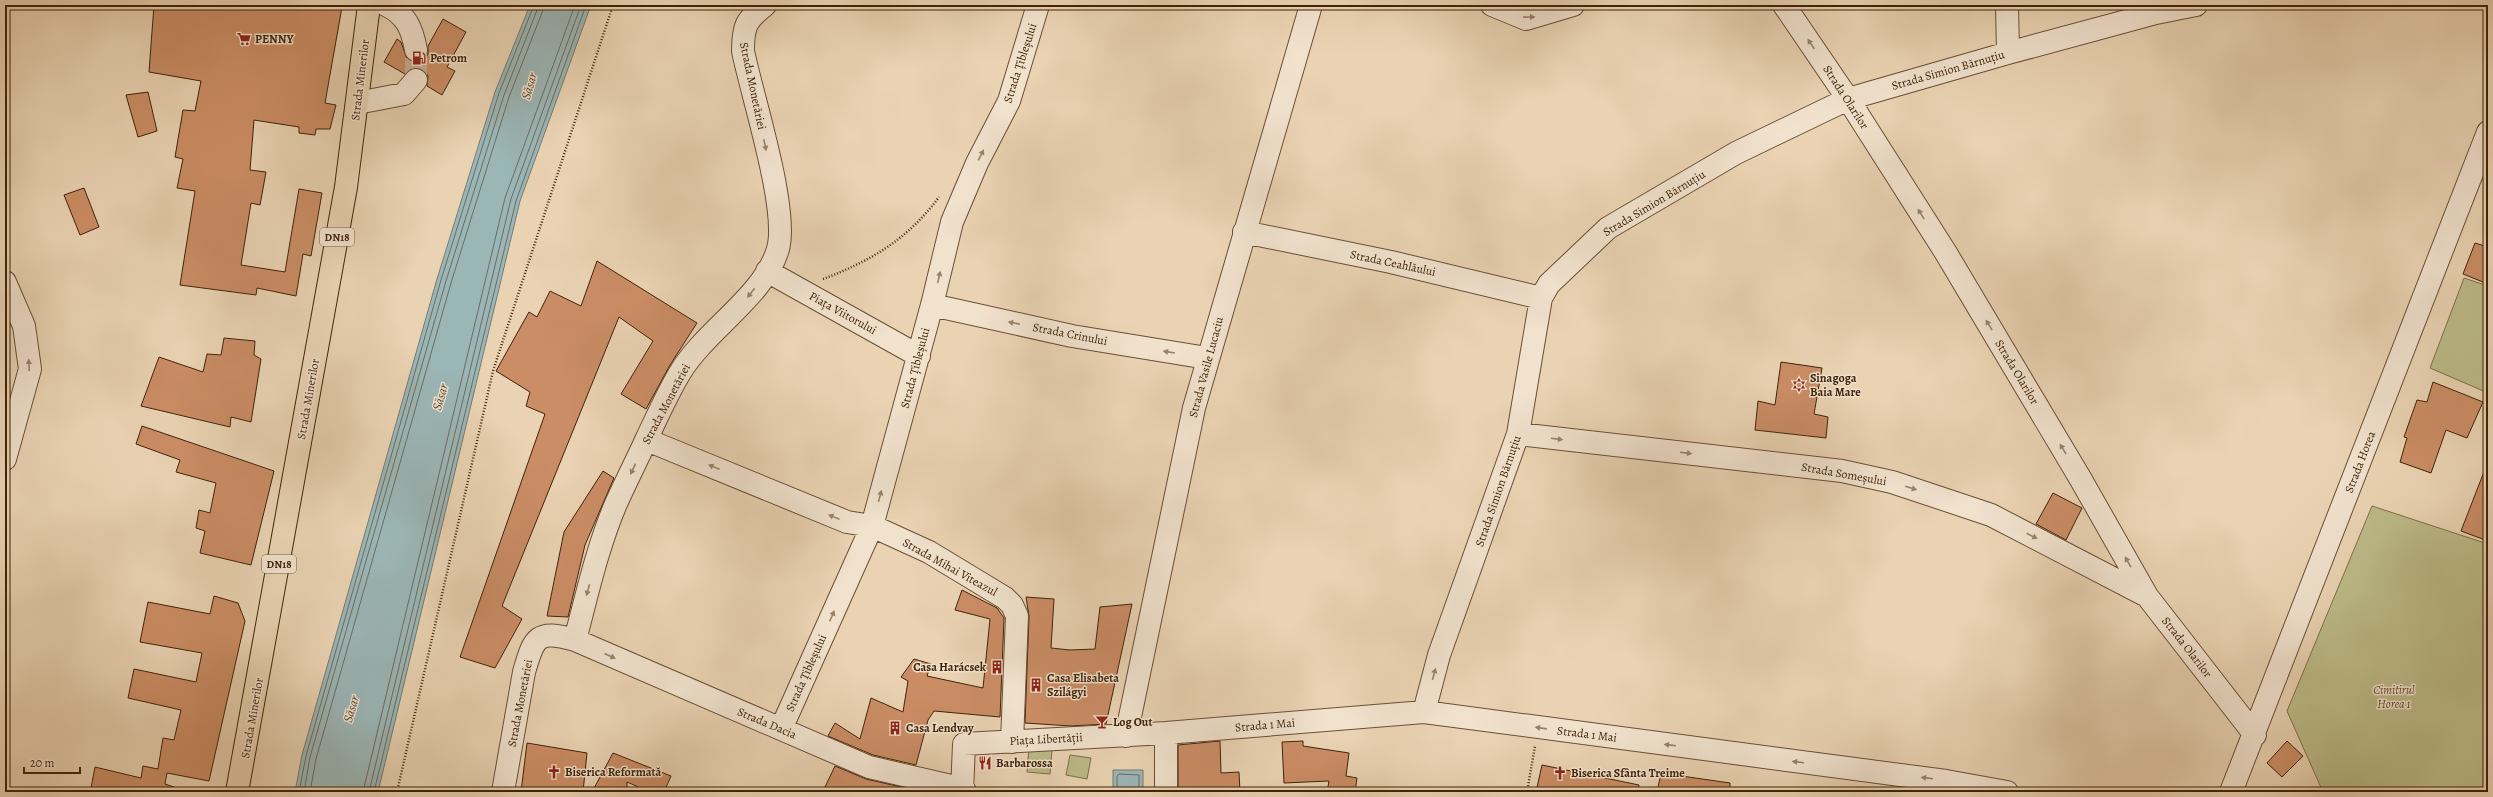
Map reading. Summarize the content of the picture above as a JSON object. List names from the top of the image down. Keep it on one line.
{"streets":{"main road":["Strada Minerilor","DN18"],"street":["Strada Țibleșului","Strada Simion Bărnuțiu","Strada Monetăriei","Strada Olarilor","Strada Ceahlăului","Piața Viitorului","Strada Crinului","Strada Vasile Lucaciu","Strada Horea","Strada Someșului","Strada Mihai Viteazul","Strada Dacia","Strada 1 Mai","Piața Libertății"]},"crossings":[["Strada Țibleșului","Piața Viitorului"],["Strada Țibleșului","Strada Crinului"],["Strada Țibleșului","Strada Mihai Viteazul"],["Strada Țibleșului","Strada Dacia"],["Strada Simion Bărnuțiu","Strada Olarilor"],["Strada Simion Bărnuțiu","Strada Ceahlăului"],["Strada Simion Bărnuțiu","Strada Someșului"],["Strada Simion Bărnuțiu","Strada 1 Mai"],["Strada Monetăriei","Piața Viitorului"],["Strada Monetăriei","Strada Mihai Viteazul"],["Strada Monetăriei","Strada Dacia"],["Strada Olarilor","Strada Horea"],["Strada Olarilor","Strada Someșului"],["Strada Ceahlăului","Strada Vasile Lucaciu"],["Strada Crinului","Strada Vasile Lucaciu"],["Strada Vasile Lucaciu","Piața Libertății"],["Strada Mihai Viteazul","Piața Libertății"],["Strada Dacia","Piața Libertății"],["Strada 1 Mai","Piața Libertății"]],"one_way":["Strada Țibleșului","Strada Monetăriei","Strada Olarilor","Strada Crinului","Strada Someșului","Strada Mihai Viteazul","Strada Dacia","Strada 1 Mai"],"water":["Săsar"],"parks":["Cimitirul Horea 1"],"places":{"supermarket":["PENNY"],"fuel station":["Petrom"],"synagogue":["Sinagoga Baia Mare"],"building":["Casa Harácsek","Casa Elisabeta Szilágyi","Casa Lendvay"],"bar":["Log Out"],"restaurant":["Barbarossa"],"church":["Biserica Reformată","Biserica Sfânta Treime"]},"scale_bar":"20 m"}
